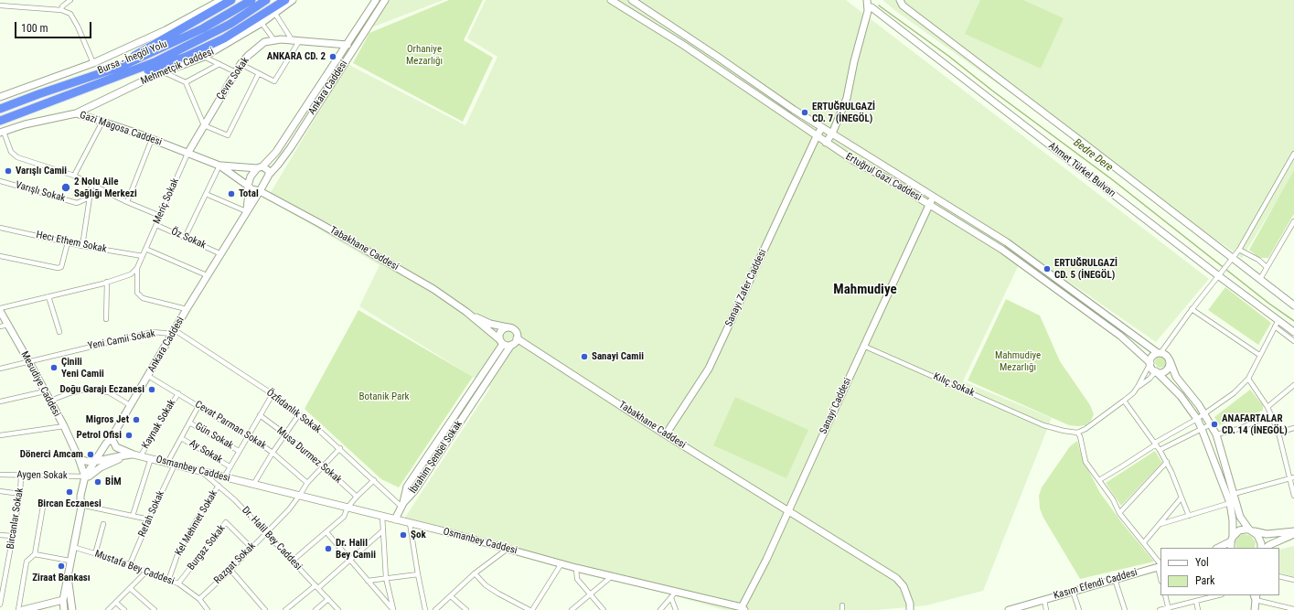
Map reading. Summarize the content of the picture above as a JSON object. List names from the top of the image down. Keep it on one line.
{"streets":{"highway":["Bursa - İnegöl Yolu"],"street":["Mehmetçik Caddesi","Çevre Sokak","Ankara Caddesi","Gazi Magosa Caddesi","Ahmet Türkel Bulvarı","Ertuğrul Gazi Caddesi","Varışlı Sokak","Meriç Sokak","Öz Sokak","Hecı Ethem Sokak","Tabakhane Caddesi","Sanayi Zafer Caddesi","Yeni Camii Sokak","Mesudiye Caddesi","Kılıç Sokak","Sanayi Caddesi","Özfidanlık Sokak","Kaynak Sokak","Cevat Parman Sokak","Gün Sokak","Ay Sokak","Musa Durmez Sokak","İbrahim Şenbel Sokak","Osmanbey Caddesi","Aygen Sokak","Refah Sokak","Bircanlar Sokak","Kel Mehmet Sokak","Dr. Halil Bey Caddesi","Burgaz Sokak","Razgat Sokak","Mustafa Bey Caddesi","Kasım Efendi Caddesi"]},"crossings":[["Mehmetçik Caddesi","Gazi Magosa Caddesi"],["Çevre Sokak","Ankara Caddesi"],["Çevre Sokak","Gazi Magosa Caddesi"],["Çevre Sokak","Meriç Sokak"],["Ankara Caddesi","Öz Sokak"],["Ankara Caddesi","Tabakhane Caddesi"],["Ankara Caddesi","Yeni Camii Sokak"],["Ankara Caddesi","Mesudiye Caddesi"],["Ankara Caddesi","Özfidanlık Sokak"],["Ankara Caddesi","Cevat Parman Sokak"],["Ankara Caddesi","Aygen Sokak"],["Ankara Caddesi","Mustafa Bey Caddesi"],["Gazi Magosa Caddesi","Meriç Sokak"],["Gazi Magosa Caddesi","Tabakhane Caddesi"],["Ertuğrul Gazi Caddesi","Sanayi Zafer Caddesi"],["Ertuğrul Gazi Caddesi","Sanayi Caddesi"],["Meriç Sokak","Öz Sokak"],["Meriç Sokak","Hecı Ethem Sokak"],["Tabakhane Caddesi","Sanayi Zafer Caddesi"],["Tabakhane Caddesi","Sanayi Caddesi"],["Tabakhane Caddesi","İbrahim Şenbel Sokak"],["Yeni Camii Sokak","Mesudiye Caddesi"],["Yeni Camii Sokak","Özfidanlık Sokak"],["Mesudiye Caddesi","Aygen Sokak"],["Kılıç Sokak","Sanayi Caddesi"],["Sanayi Caddesi","Osmanbey Caddesi"],["Özfidanlık Sokak","İbrahim Şenbel Sokak"],["Özfidanlık Sokak","Razgat Sokak"],["Kaynak Sokak","Cevat Parman Sokak"],["Kaynak Sokak","Osmanbey Caddesi"],["Cevat Parman Sokak","Razgat Sokak"],["Musa Durmez Sokak","Razgat Sokak"],["Osmanbey Caddesi","Refah Sokak"],["Osmanbey Caddesi","Dr. Halil Bey Caddesi"],["Osmanbey Caddesi","Razgat Sokak"],["Aygen Sokak","Bircanlar Sokak"],["Refah Sokak","Mustafa Bey Caddesi"],["Kel Mehmet Sokak","Dr. Halil Bey Caddesi"],["Kel Mehmet Sokak","Mustafa Bey Caddesi"],["Dr. Halil Bey Caddesi","Razgat Sokak"],["Burgaz Sokak","Razgat Sokak"],["Burgaz Sokak","Mustafa Bey Caddesi"],["Razgat Sokak","Mustafa Bey Caddesi"]],"districts":["Mahmudiye"],"water":["Bedre Dere"],"parks":["Orhaniye Mezarlığı","Mahmudiye Mezarlığı","Botanik Park"],"places":["ANKARA CD. 2","ERTUĞRULGAZİ CD. 7 (İNEGÖL)","Varışlı Camii","2 Nolu Aile Sağlığı Merkezi","Total","ERTUĞRULGAZİ CD. 5 (İNEGÖL)","Sanayi Camii","Çinili Yeni Camii","Doğu Garajı Eczanesi","Migros Jet","ANAFARTALAR CD. 14 (İNEGÖL)","Petrol Ofisi","Dönerci Amcam","BİM","Bircan Eczanesi","Şok","Dr. Halil Bey Camii","Ziraat Bankası"],"legend":["Yol","Park"],"scale_bar":"100 m"}
